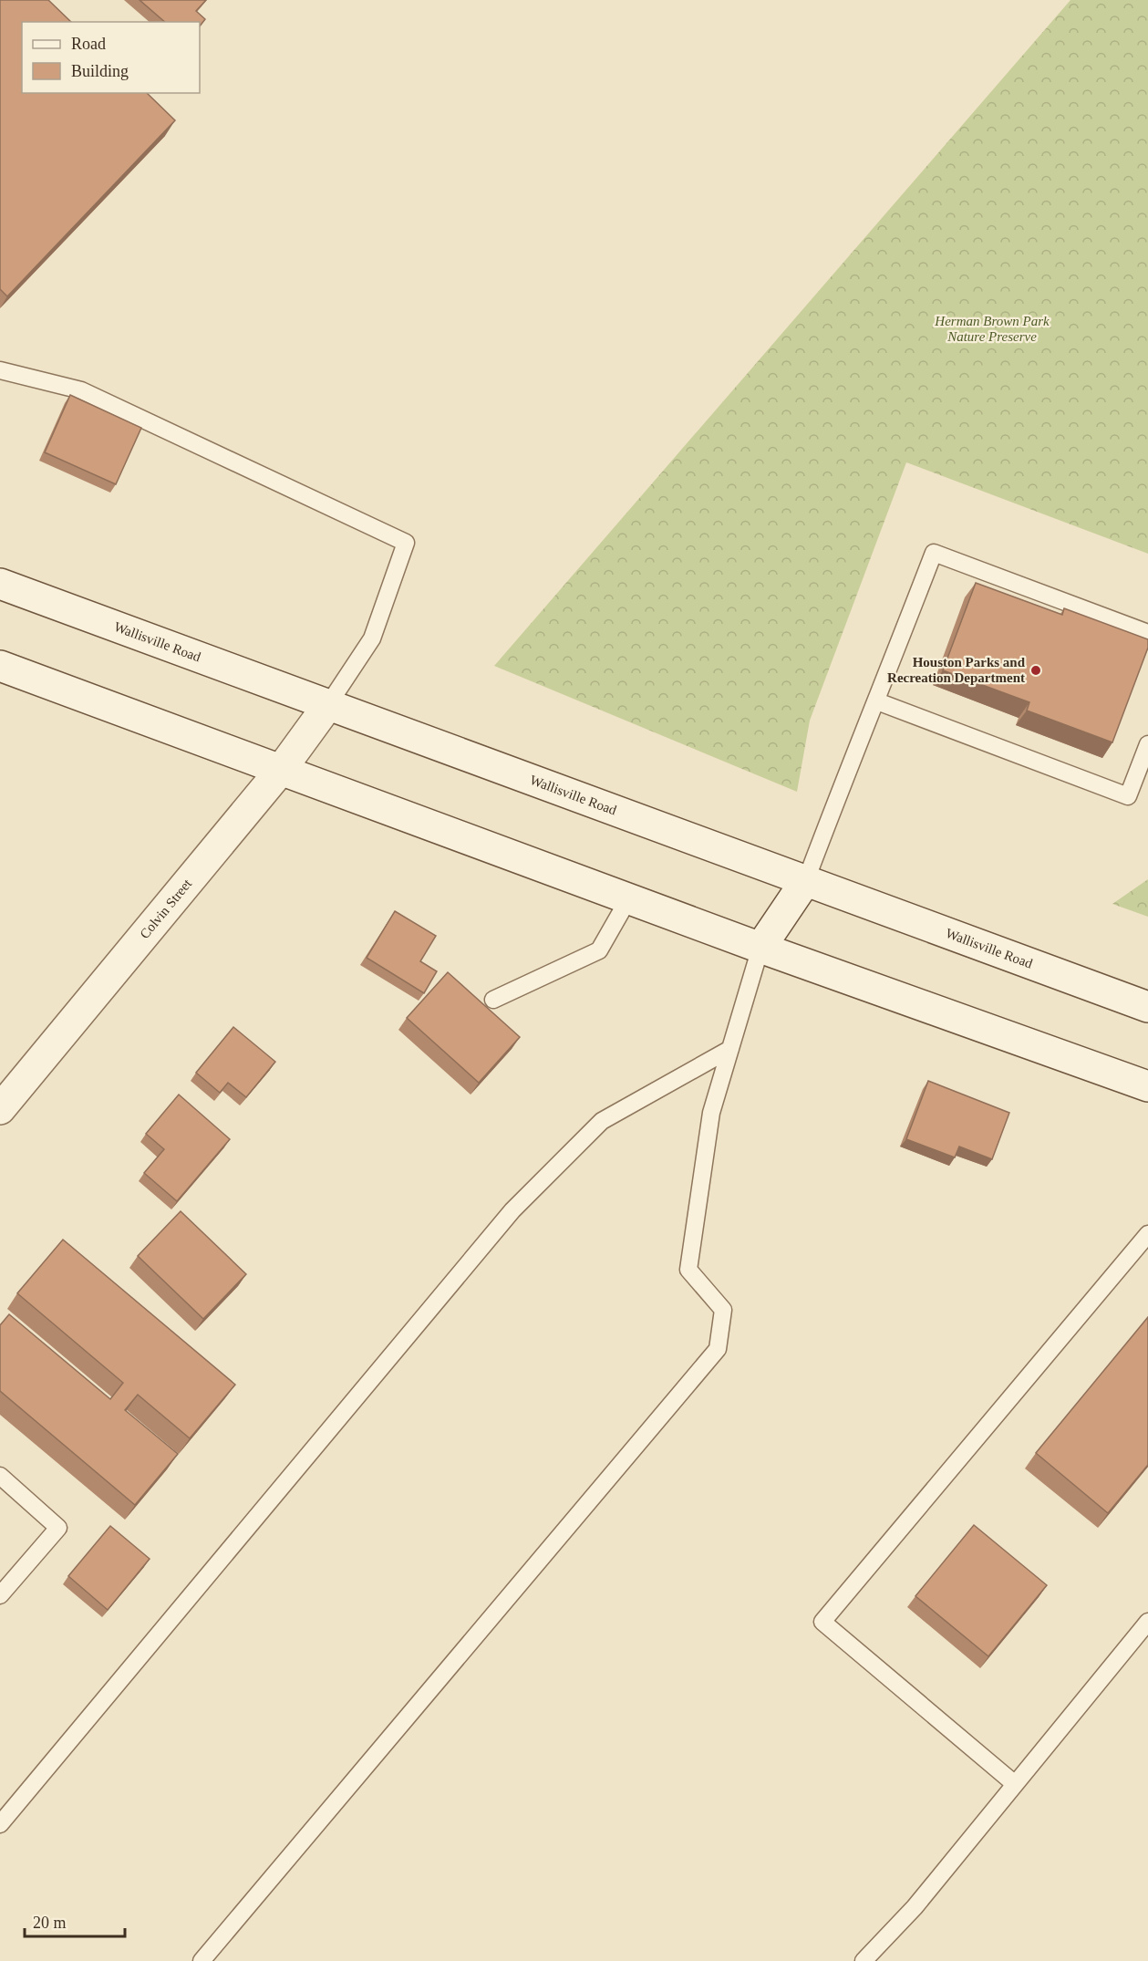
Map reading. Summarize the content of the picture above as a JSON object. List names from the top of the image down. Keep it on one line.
{"streets":{"main road":["Wallisville Road","Colvin Street"]},"crossings":[["Wallisville Road","Colvin Street"]],"parks":["Herman Brown Park Nature Preserve"],"places":["Houston Parks and Recreation Department"],"legend":["Road","Building"],"scale_bar":"20 m"}
